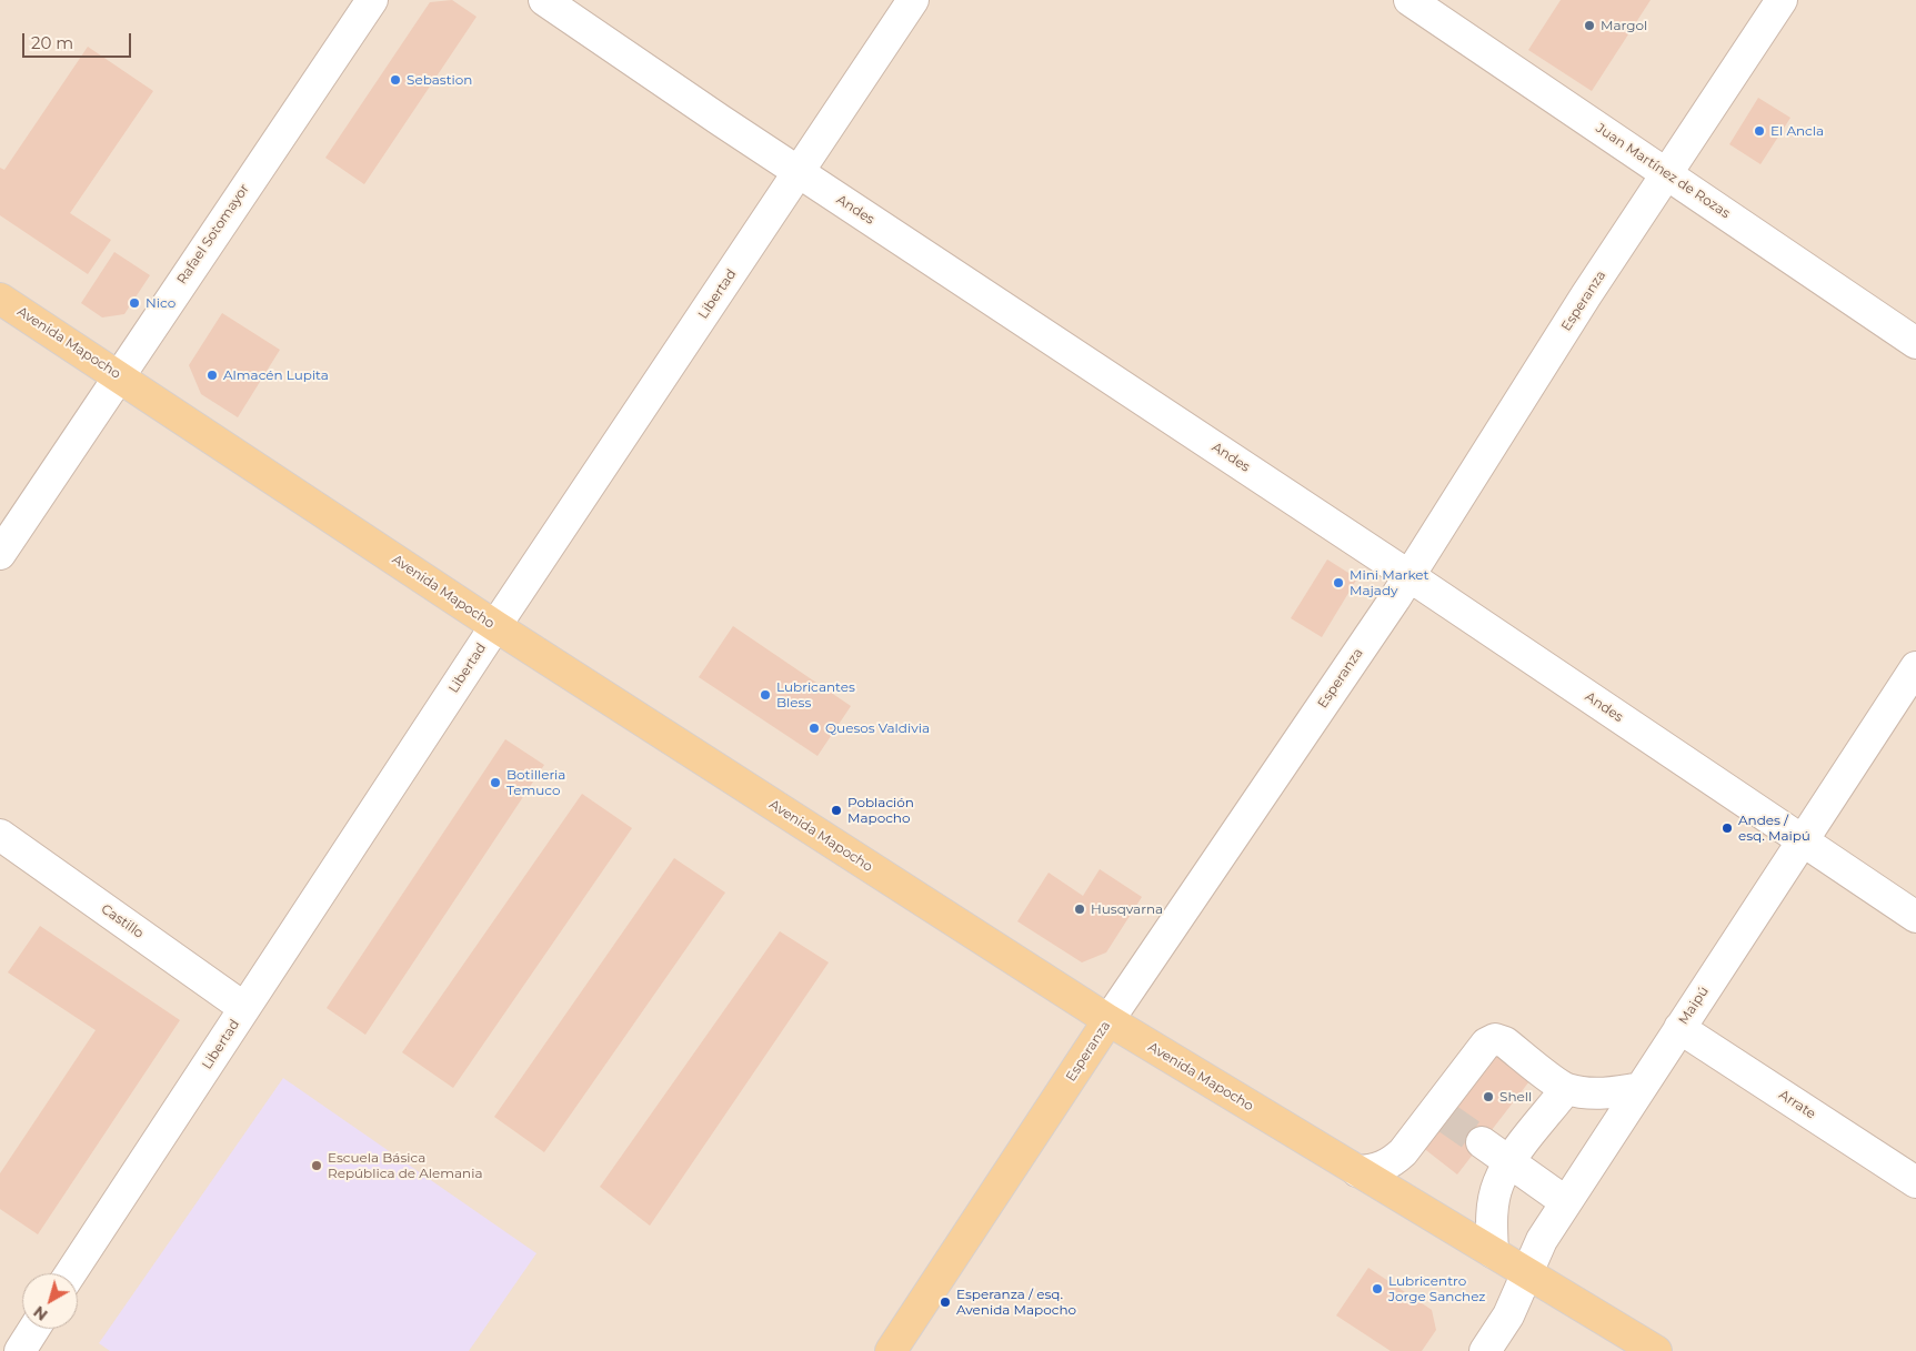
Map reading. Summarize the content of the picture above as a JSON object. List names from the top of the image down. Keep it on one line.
{"streets":{"main road":["Esperanza","Avenida Mapocho"],"street":["Juan Martínez de Rozas","Andes","Rafael Sotomayor","Libertad","Castillo","Maipú","Arrate"]},"crossings":[["Juan Martínez de Rozas","Esperanza"],["Andes","Libertad"],["Andes","Esperanza"],["Andes","Maipú"],["Rafael Sotomayor","Avenida Mapocho"],["Libertad","Avenida Mapocho"],["Libertad","Castillo"],["Esperanza","Avenida Mapocho"],["Avenida Mapocho","Maipú"],["Maipú","Arrate"]],"places":["Margol","Sebastion","El Ancla","Nico","Almacén Lupita","Mini Market Majady","Lubricantes Bless","Quesos Valdivia","Botilleria Temuco","Población Mapocho","Andes / esq. Maipú","Husqvarna","Shell","Escuela Básica República de Alemania","Lubricentro Jorge Sanchez","Esperanza / esq. Avenida Mapocho"],"scale_bar":"20 m","north":"bottom left"}
